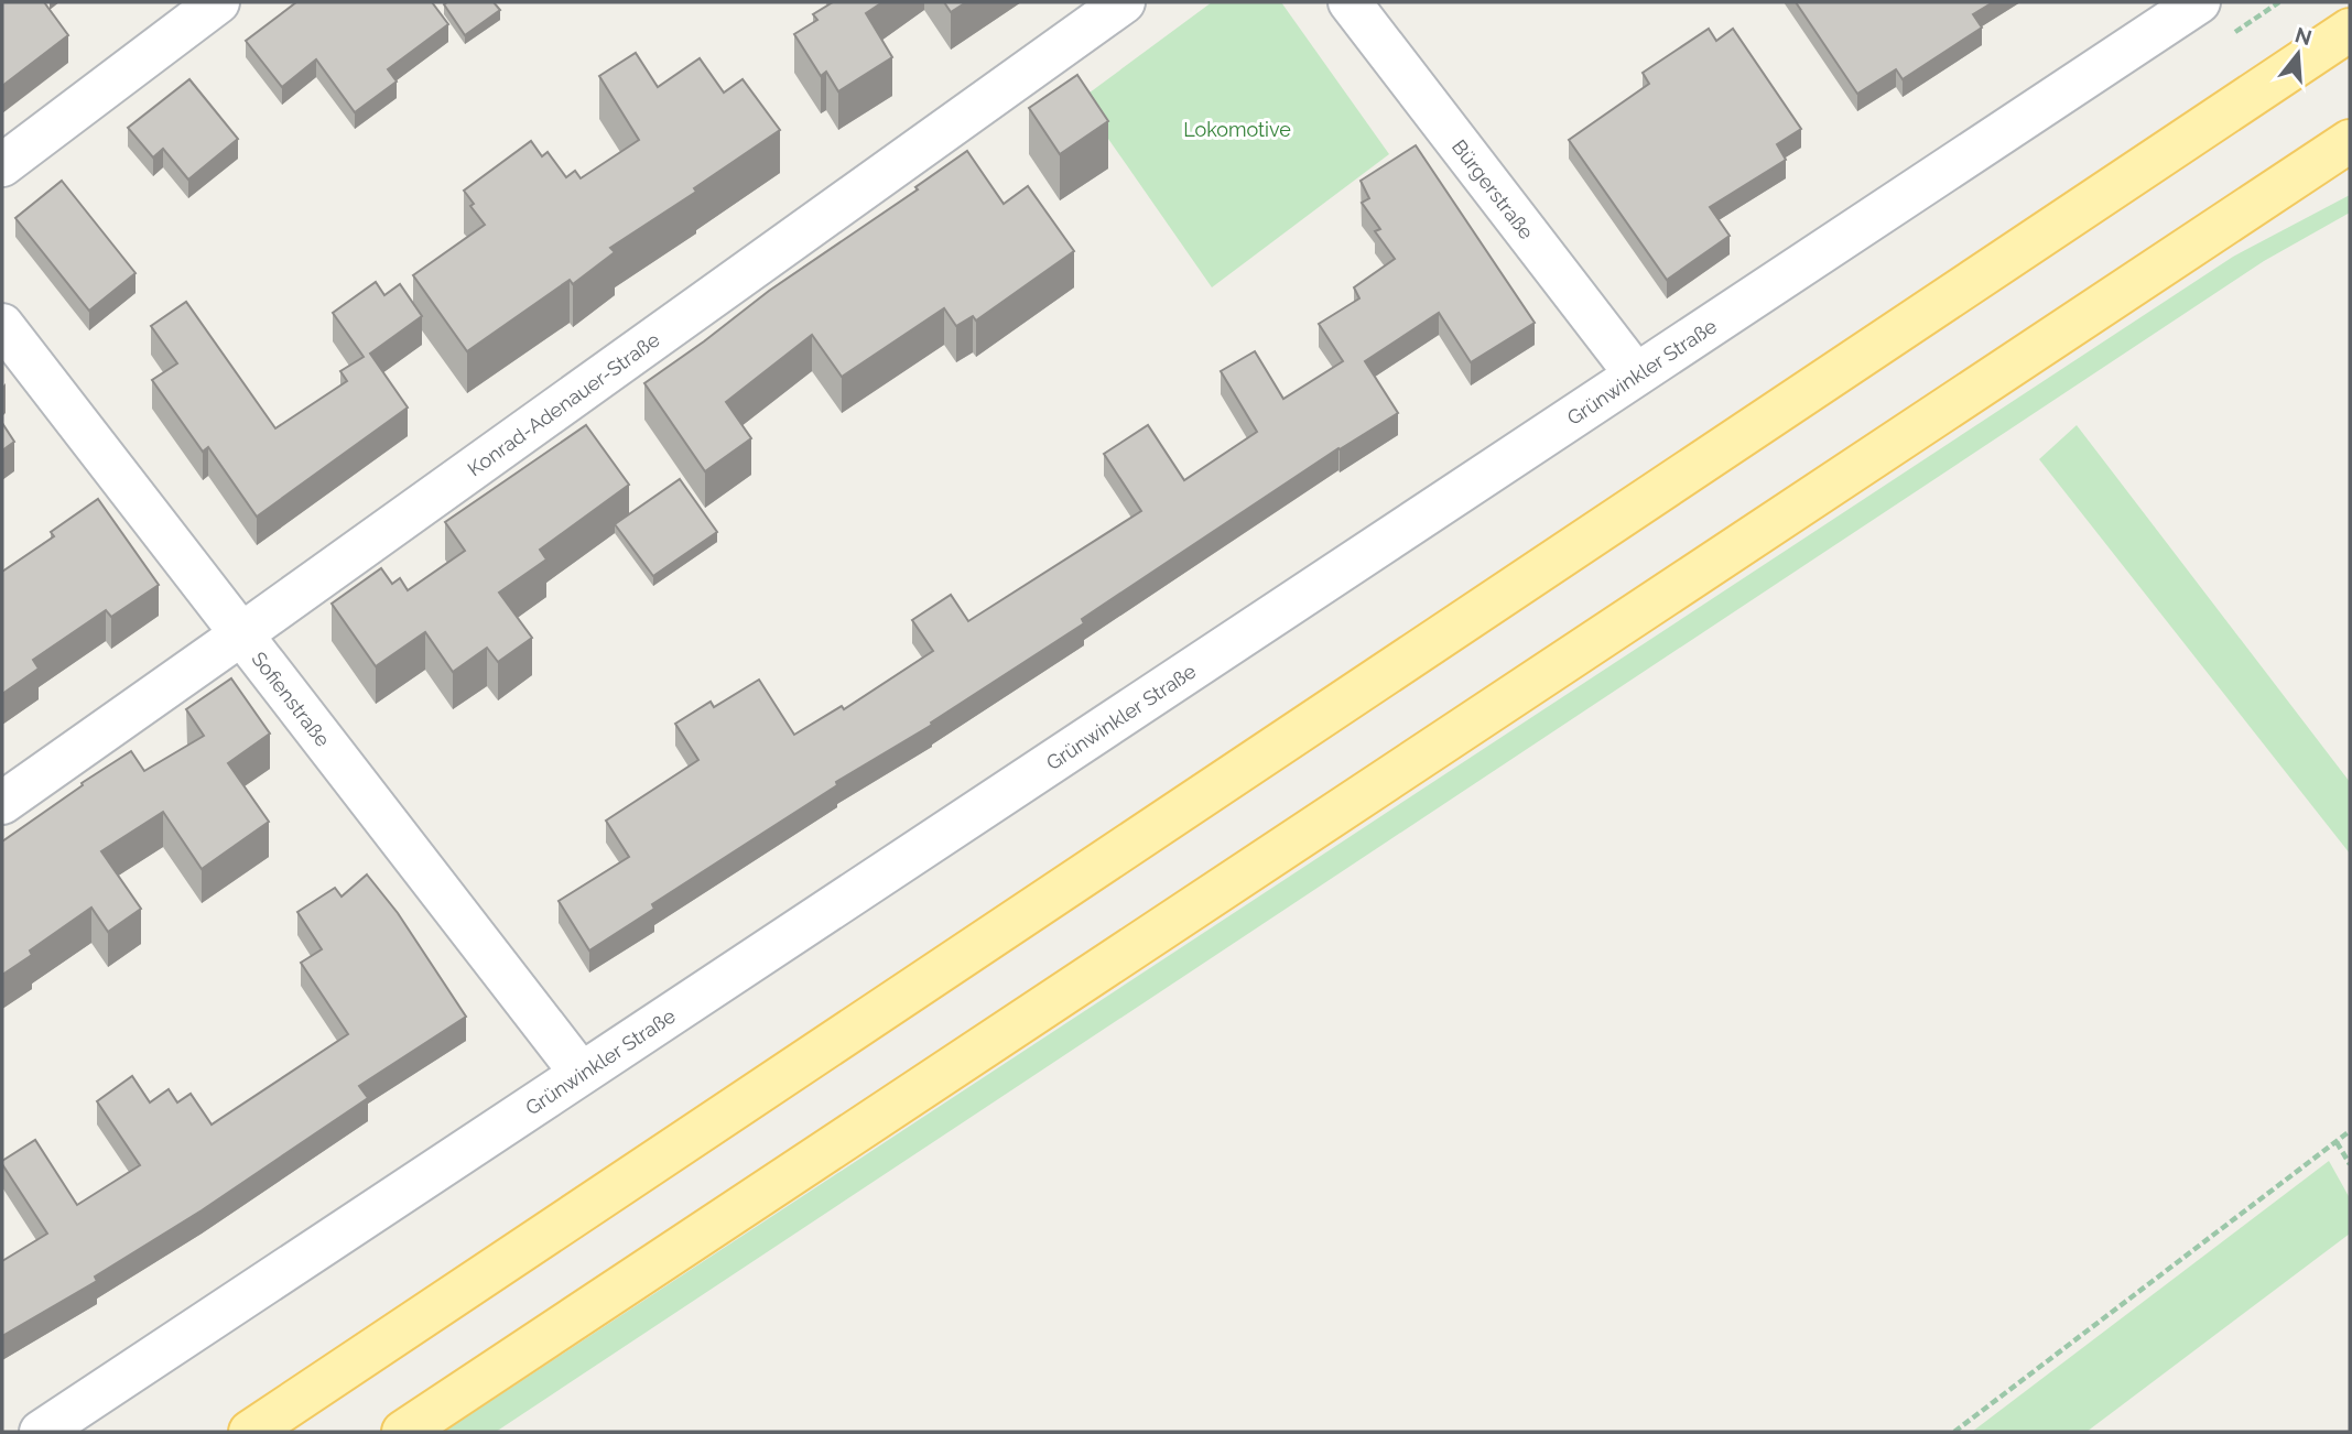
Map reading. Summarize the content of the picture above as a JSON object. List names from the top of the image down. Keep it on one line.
{"streets":{"street":["Bürgerstraße","Grünwinkler Straße","Konrad-Adenauer-Straße","Sofienstraße"]},"crossings":[["Bürgerstraße","Grünwinkler Straße"],["Grünwinkler Straße","Sofienstraße"],["Konrad-Adenauer-Straße","Sofienstraße"]],"parks":["Lokomotive"],"north":"top"}
